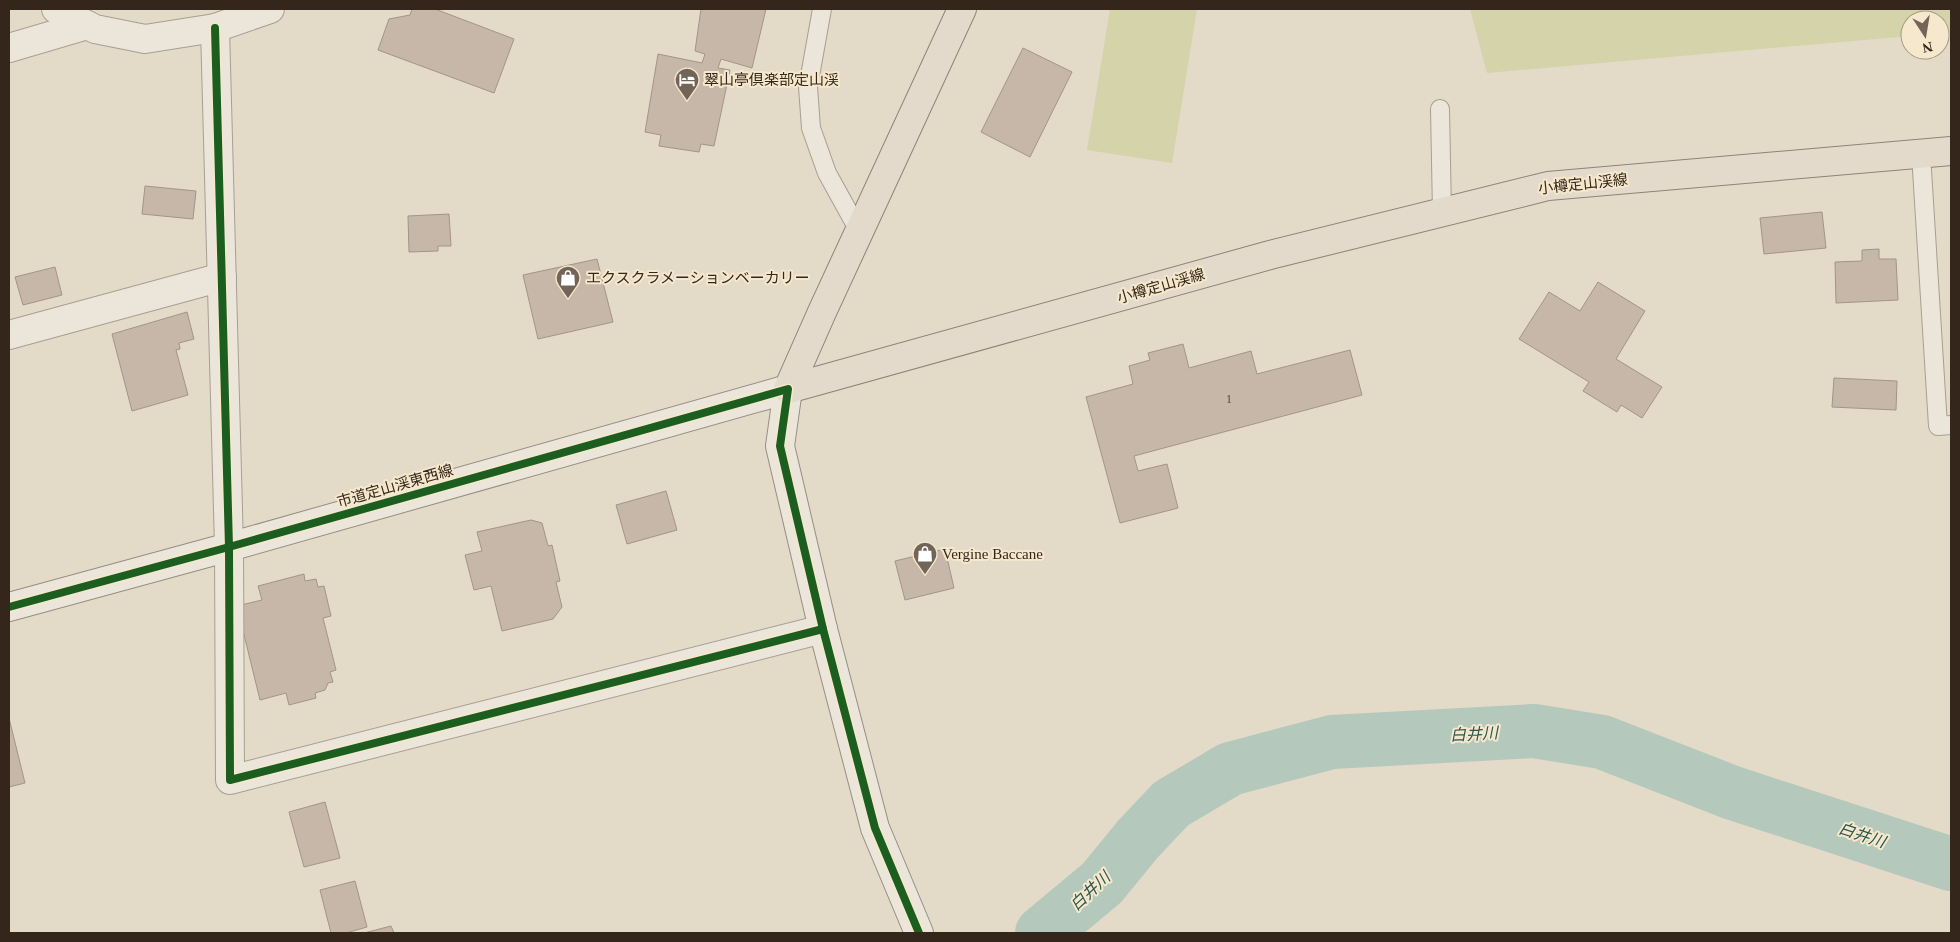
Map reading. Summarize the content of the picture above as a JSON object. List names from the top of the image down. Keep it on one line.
{"streets":{"main road":["小樽定山渓線"],"street":["市道定山渓東西線"]},"crossings":[["小樽定山渓線","市道定山渓東西線"]],"water":["白井川"],"places":{"hotel":["翠山亭倶楽部定山渓"],"shop":["エクスクラメーションベーカリー","Vergine Baccane"]},"house_numbers":["1"],"north":"bottom"}
